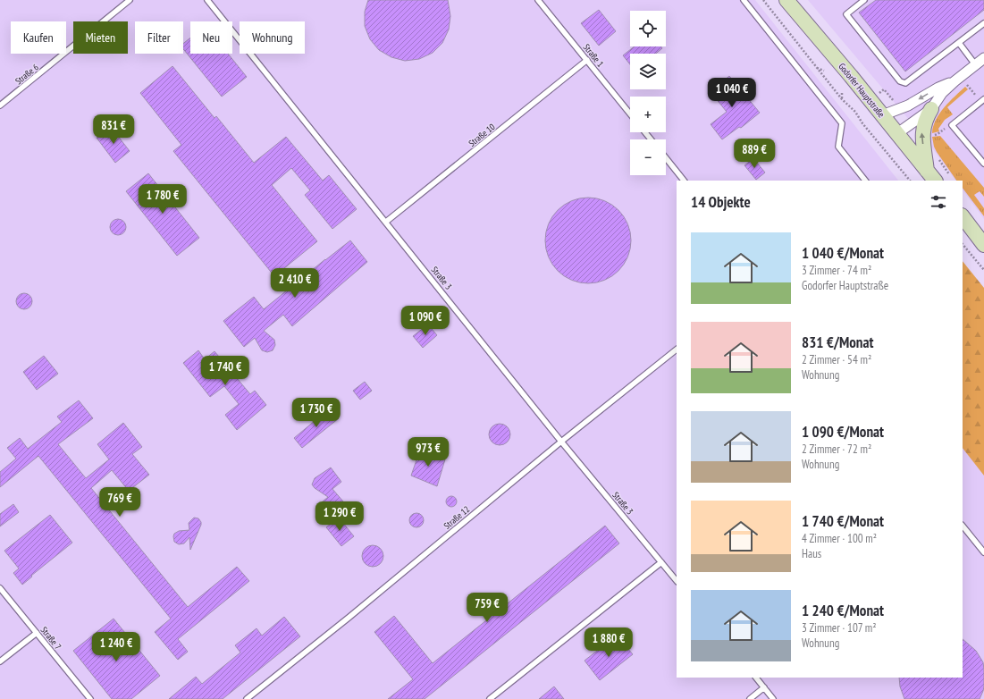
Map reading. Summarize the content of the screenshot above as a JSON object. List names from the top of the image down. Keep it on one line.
{"streets":{"main road":["Godorfer Hauptstraße"],"lane":["Straße 1","Straße 6","Straße 10","Straße 3","Straße 12","Straße 7"]},"crossings":[["Straße 1","Straße 10"],["Straße 10","Straße 3"],["Straße 3","Straße 12"]],"page":{"map_buttons":["+","−"],"chip":["Kaufen","Mieten","Filter","Neu","Wohnung"],"price":["1 040 €","831 €","889 €","1 780 €","2 410 €","1 090 €","1 740 €","1 730 €","973 €","769 €","1 290 €","759 €","1 880 €","1 240 €"],"heading":"14 Objekte","list":[{"name":"1 040 €/Monat","note":"3 Zimmer · 74 m² · Godorfer Hauptstraße"},{"name":"831 €/Monat","note":"2 Zimmer · 54 m² · Wohnung"},{"name":"1 090 €/Monat","note":"2 Zimmer · 72 m² · Wohnung"},{"name":"1 740 €/Monat","note":"4 Zimmer · 100 m² · Haus"},{"name":"1 240 €/Monat","note":"3 Zimmer · 107 m² · Wohnung"}]}}
